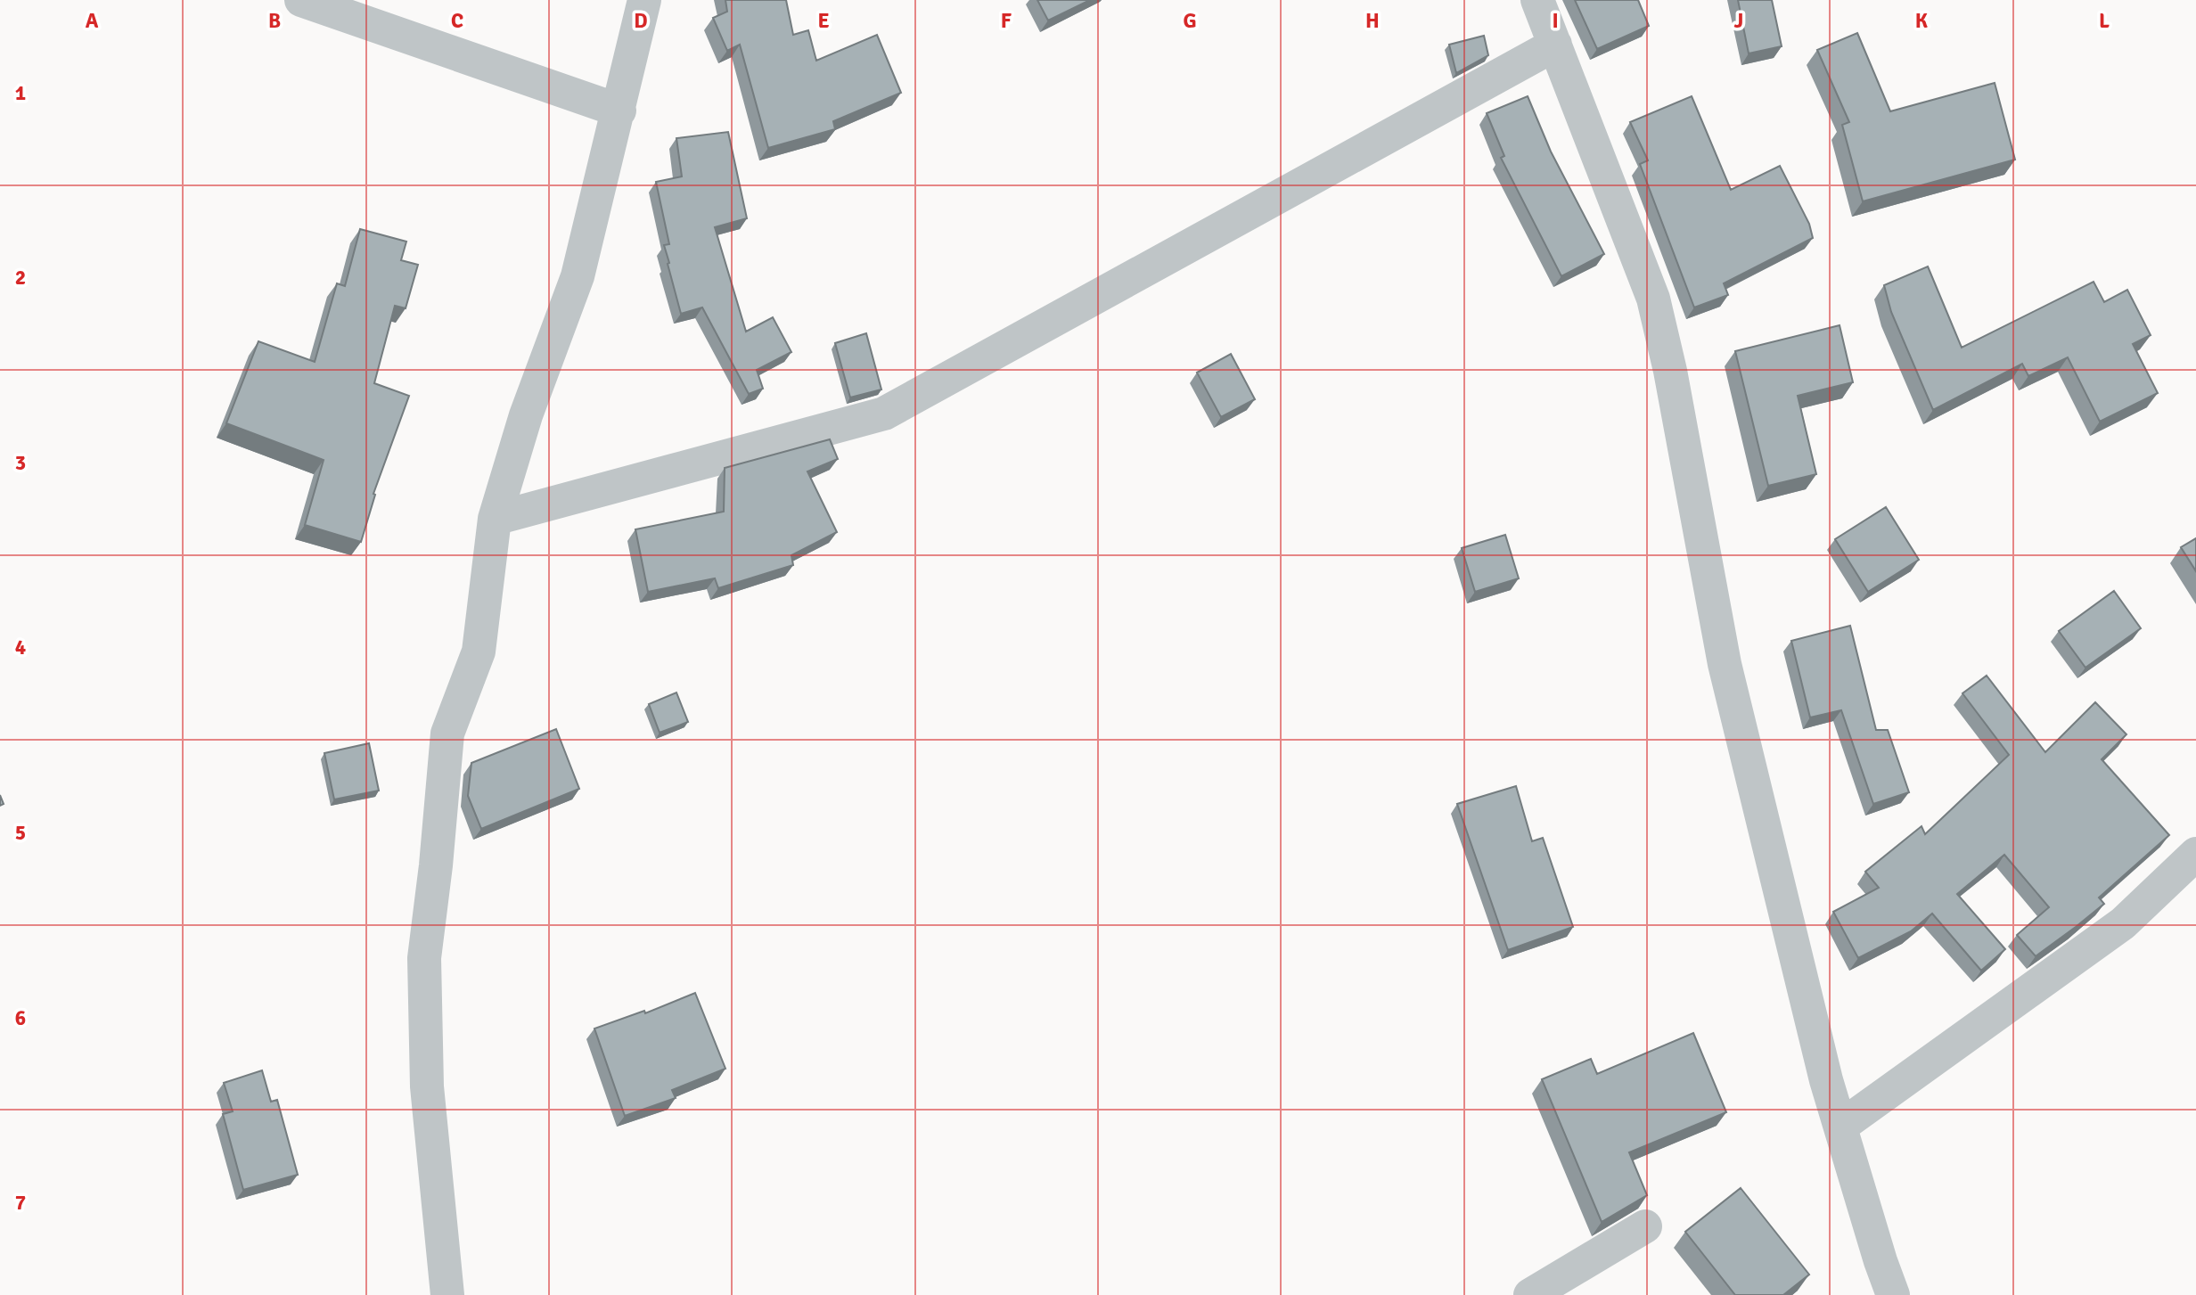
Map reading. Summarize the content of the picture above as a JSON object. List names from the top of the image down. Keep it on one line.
{"grid":{"columns":["A","B","C","D","E","F","G","H","I","J","K","L"],"rows":["1","2","3","4","5","6","7"]}}
